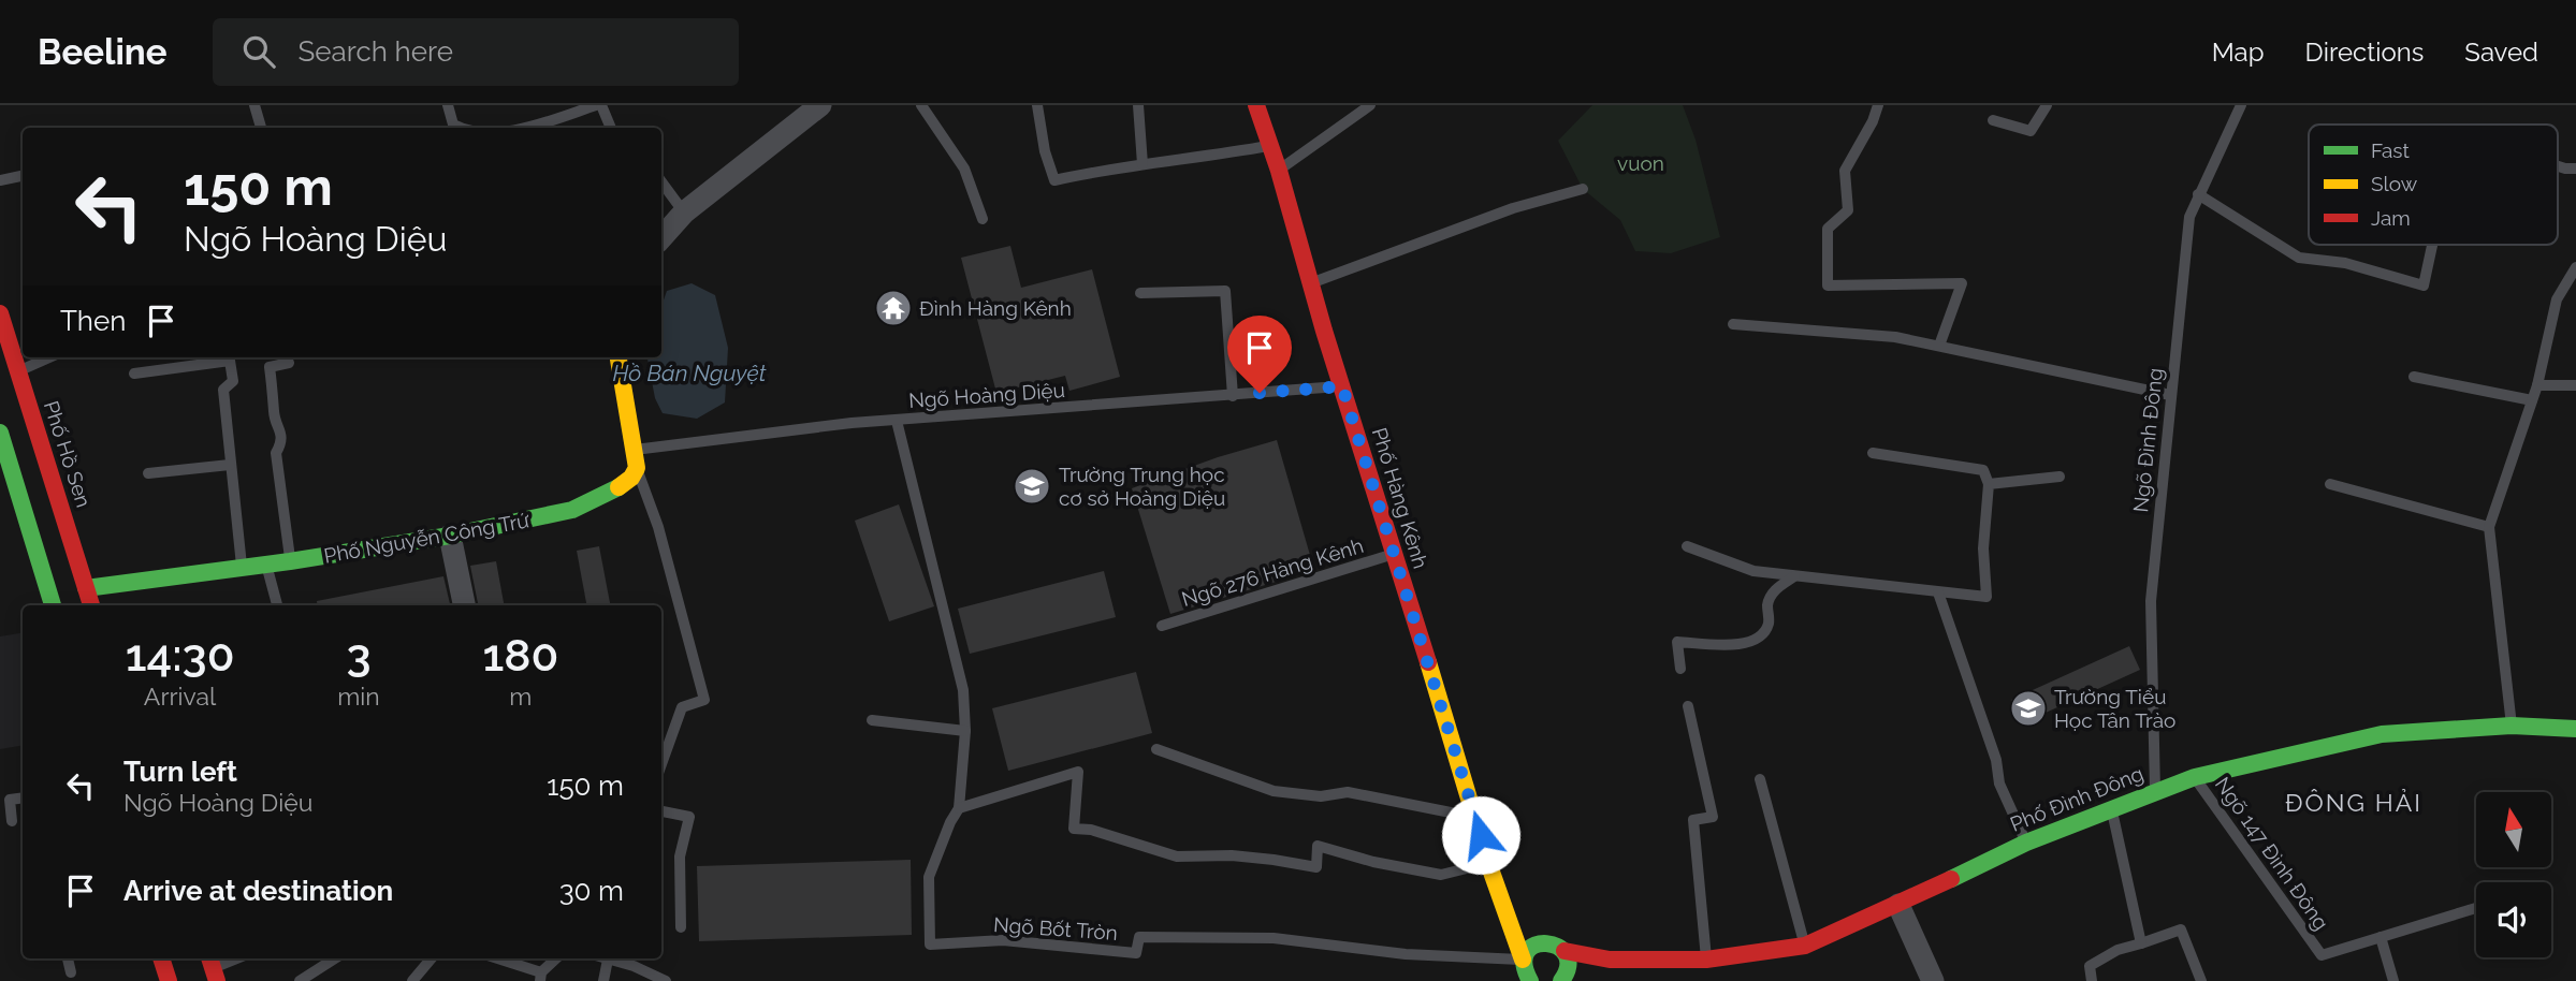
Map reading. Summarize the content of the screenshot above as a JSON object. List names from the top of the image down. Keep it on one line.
{"streets":{"street":["Phố Hồ Sen","Phố Hàng Kênh","Phố Nguyễn Công Trứ","Phố Đình Đông"],"lane":["Ngõ Hoàng Diệu","Ngõ Đình Đông","Ngõ 276 Hàng Kênh","Ngõ 147 Đình Đông","Ngõ Bốt Tròn"]},"crossings":[["Ngõ Hoàng Diệu","Phố Hàng Kênh"],["Ngõ Hoàng Diệu","Ngõ Bốt Tròn"],["Ngõ Đình Đông","Phố Đình Đông"],["Phố Hồ Sen","Phố Nguyễn Công Trứ"],["Phố Hàng Kênh","Ngõ 276 Hàng Kênh"],["Phố Hàng Kênh","Ngõ Bốt Tròn"],["Phố Đình Đông","Ngõ 147 Đình Đông"]],"districts":["ĐÔNG HẢI"],"water":["Hồ Bán Nguyệt"],"parks":["vuon"],"places":{"temple":["Đình Hàng Kênh"],"school or university":["Trường Trung học cơ sở Hoàng Diệu","Trường Tiểu Học Tân Trào"]},"legend":["Fast","Slow","Jam"],"north":"top","page":{"header":"Beeline","search":"Search here","nav":["Map","Directions","Saved"],"turn":["150 m","Ngõ Hoàng Diệu"],"then":"Then","eta":["14:30","Arrival","3","min","180","m"],"list":[{"name":"Turn left","note":"Ngõ Hoàng Diệu","value":"150 m"},{"name":"Arrive at destination","value":"30 m"}]}}
